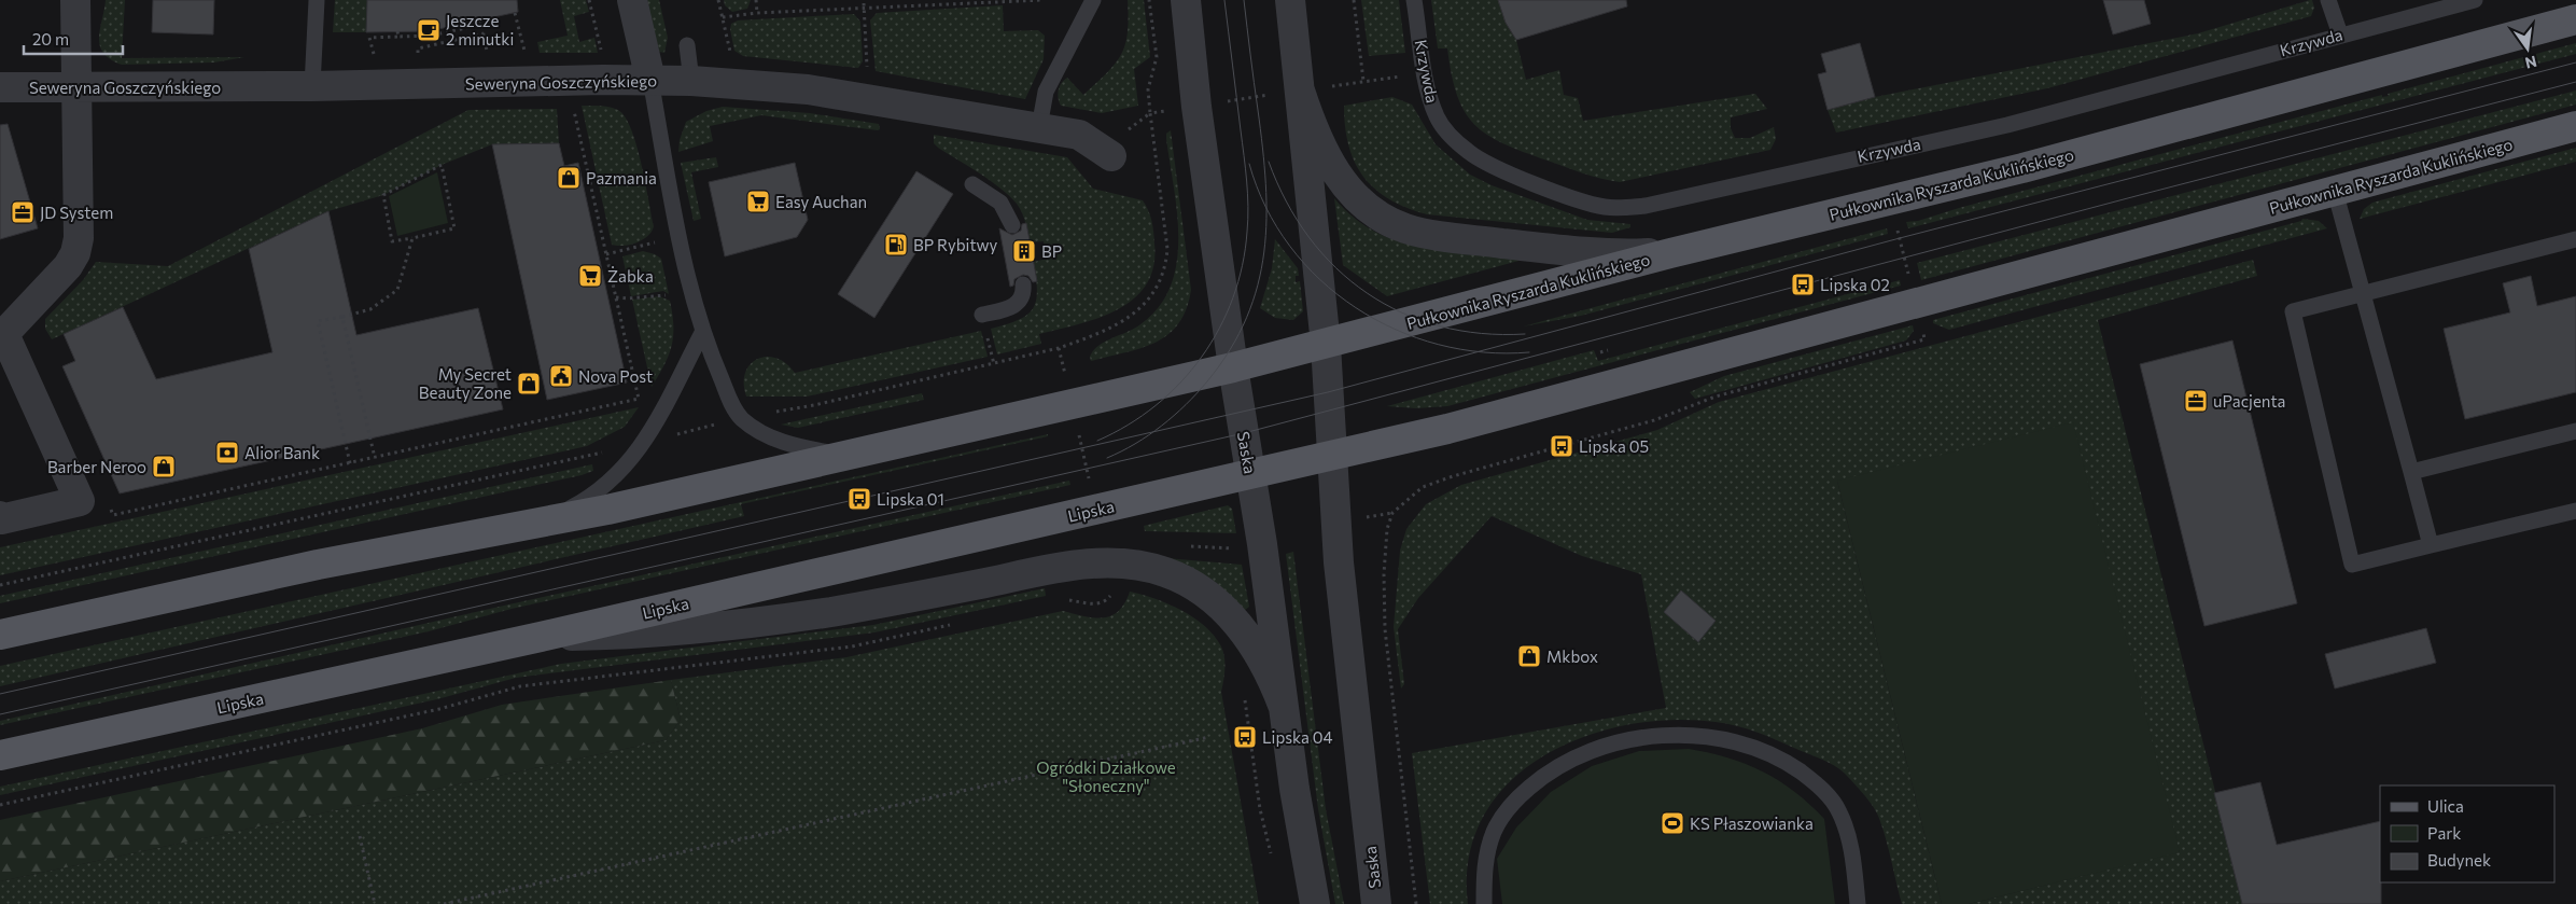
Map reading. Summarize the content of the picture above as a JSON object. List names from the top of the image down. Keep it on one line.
{"streets":{"main road":["Pułkownika Ryszarda Kuklińskiego","Lipska"],"street":["Seweryna Goszczyńskiego","Saska"],"lane":["Krzywda"]},"crossings":[["Pułkownika Ryszarda Kuklińskiego","Saska"],["Pułkownika Ryszarda Kuklińskiego","Lipska"],["Saska","Lipska"]],"parks":["Ogródki Działkowe \"Słoneczny\""],"places":{"cafe":["Jeszcze 2 minutki"],"shop":["Pazmania","My Secret Beauty Zone","Barber Neroo","Mkbox"],"supermarket":["Easy Auchan","Żabka"],"office":["JD System","uPacjenta"],"fuel station":["BP Rybitwy"],"building":["BP"],"bus stop":["Lipska 02","Lipska 05","Lipska 01","Lipska 04"],"public building":["Nova Post"],"bank":["Alior Bank"],"sports":["KS Płaszowianka"]},"legend":["Ulica","Park","Budynek"],"scale_bar":"20 m","north":"bottom"}
